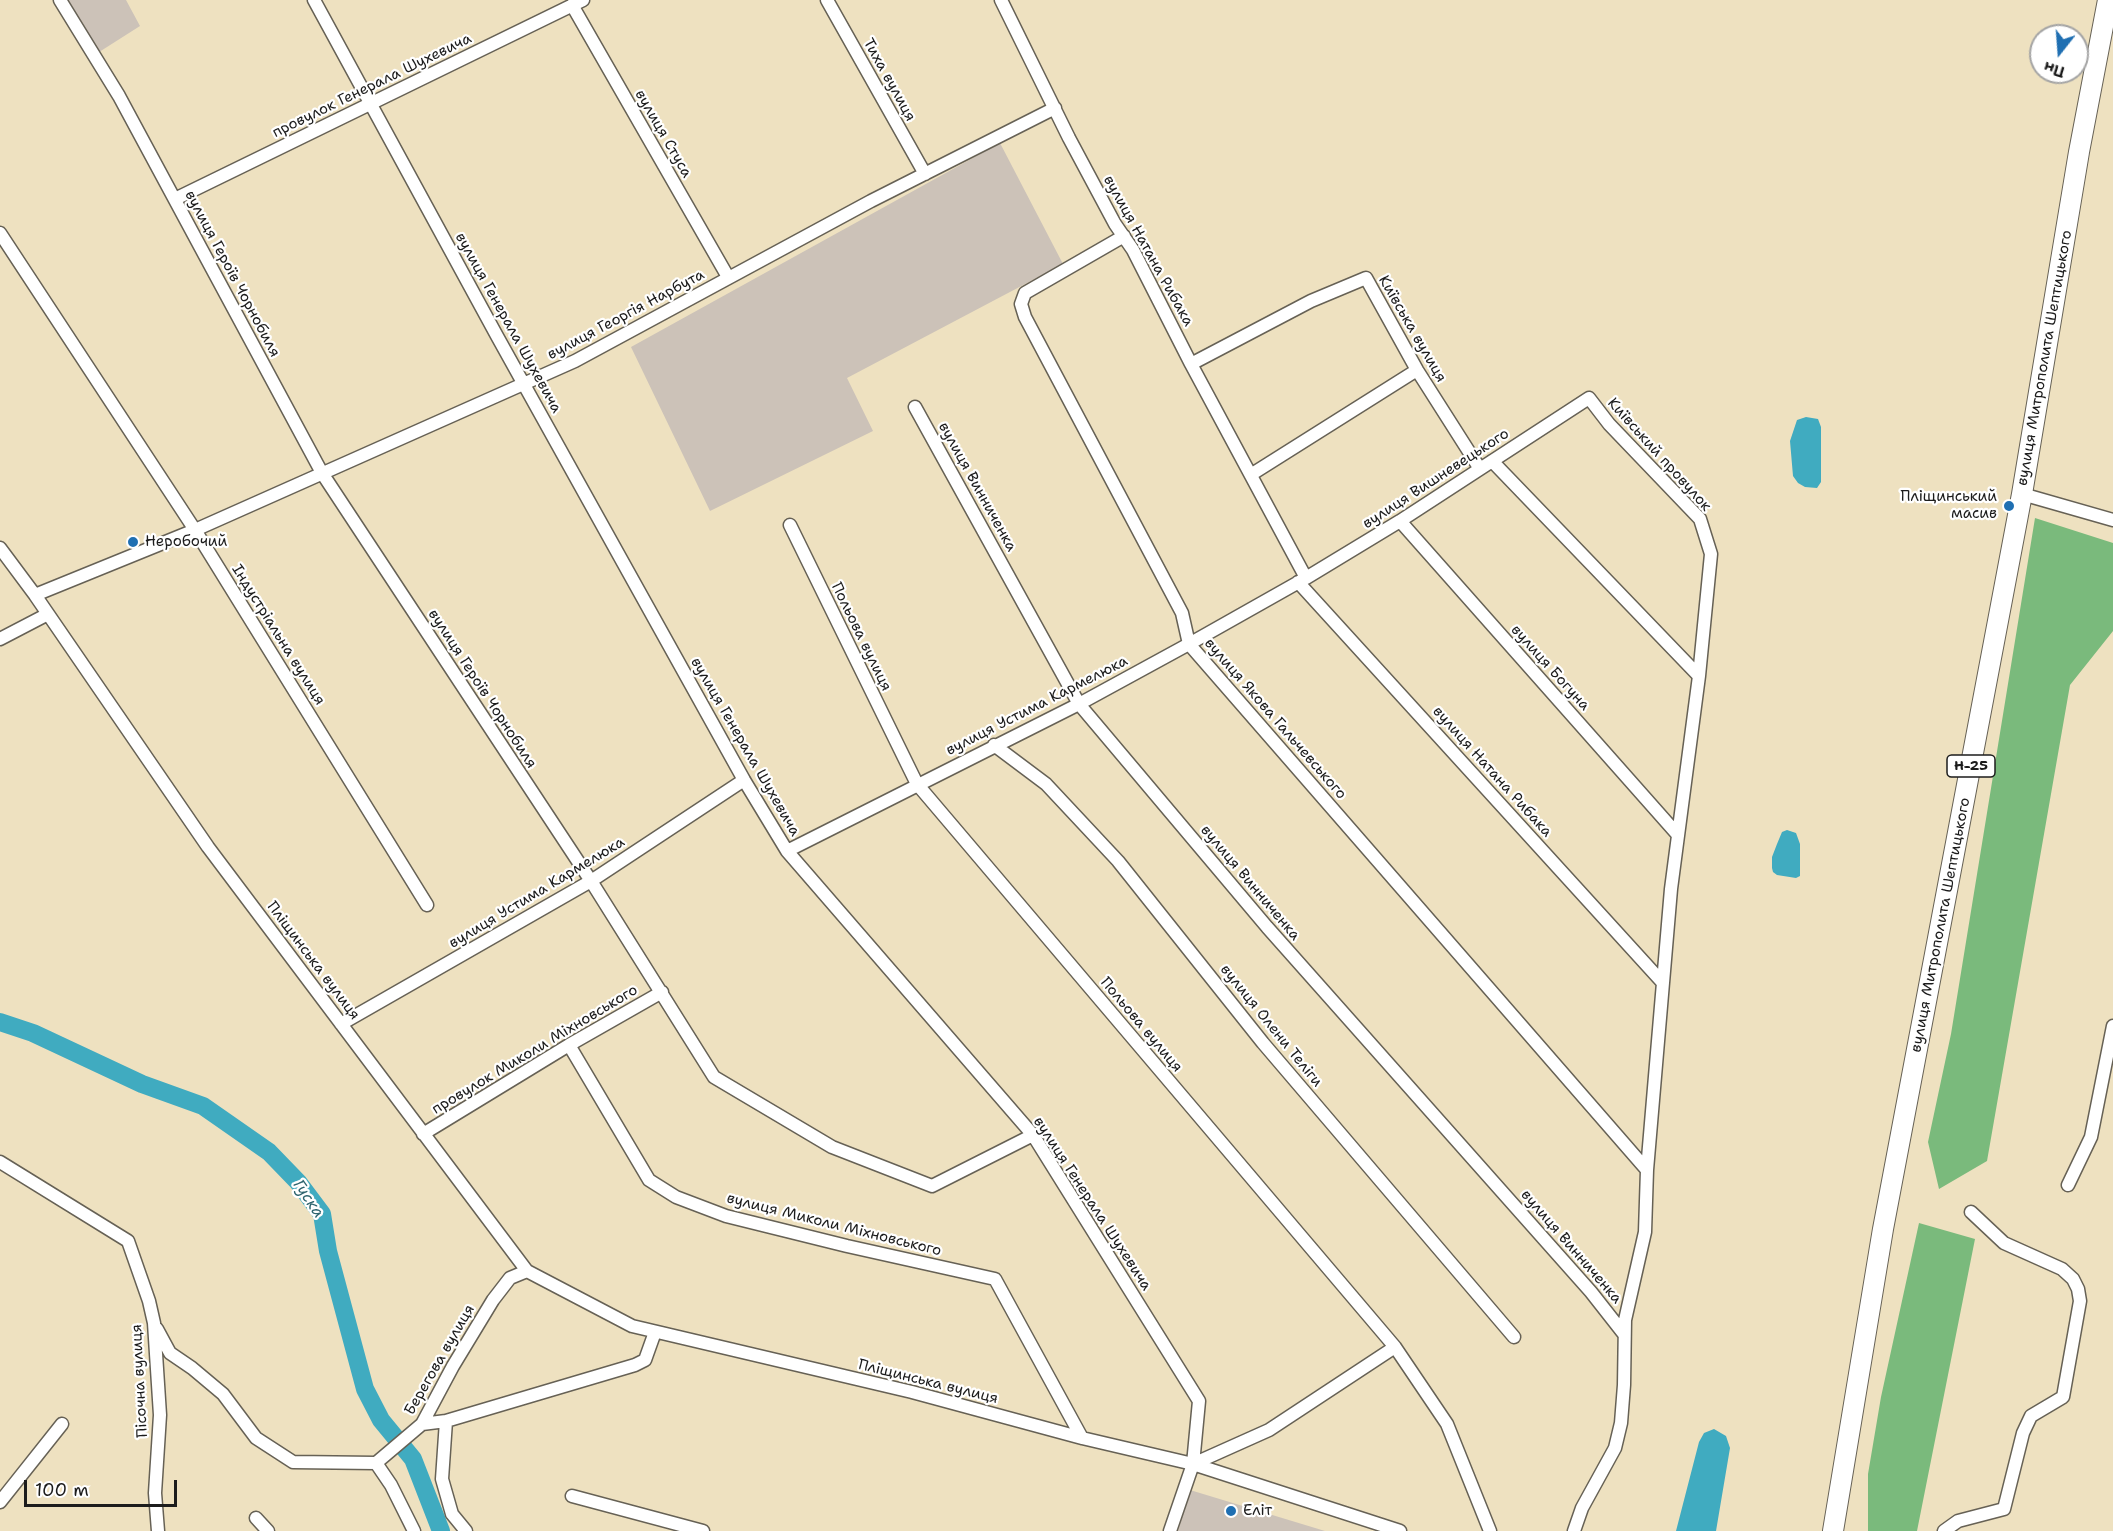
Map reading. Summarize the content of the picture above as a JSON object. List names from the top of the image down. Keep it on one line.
{"streets":{"main road":["вулиця Митрополита Шептицького","Н-25"],"street":["Тиха вулиця","провулок Генерала Шухевича","вулиця Стуса","вулиця Натана Рибака","вулиця Героїв Чорнобиля","вулиця Георгія Нарбута","вулиця Генерала Шухевича","Київська вулиця","Київський провулок","вулиця Вишневецького","вулиця Винниченка","Індустріальна вулиця","Польова вулиця","вулиця Богуна","вулиця Устима Кармелюка","вулиця Якова Гальчевського","Пліщинська вулиця","вулиця Олени Теліги","провулок Миколи Міхновського","вулиця Миколи Міхновського","Берегова вулиця","Пісочна вулиця"]},"crossings":[["Тиха вулиця","вулиця Георгія Нарбута"],["провулок Генерала Шухевича","вулиця Стуса"],["провулок Генерала Шухевича","вулиця Героїв Чорнобиля"],["провулок Генерала Шухевича","вулиця Генерала Шухевича"],["вулиця Стуса","вулиця Георгія Нарбута"],["вулиця Натана Рибака","вулиця Георгія Нарбута"],["вулиця Натана Рибака","Київська вулиця"],["вулиця Натана Рибака","Київський провулок"],["вулиця Натана Рибака","вулиця Вишневецького"],["вулиця Натана Рибака","вулиця Устима Кармелюка"],["вулиця Натана Рибака","вулиця Якова Гальчевського"],["вулиця Героїв Чорнобиля","вулиця Георгія Нарбута"],["вулиця Героїв Чорнобиля","вулиця Генерала Шухевича"],["вулиця Героїв Чорнобиля","вулиця Устима Кармелюка"],["вулиця Героїв Чорнобиля","провулок Миколи Міхновського"],["вулиця Георгія Нарбута","вулиця Генерала Шухевича"],["вулиця Георгія Нарбута","Індустріальна вулиця"],["вулиця Георгія Нарбута","Пліщинська вулиця"],["вулиця Генерала Шухевича","вулиця Устима Кармелюка"],["вулиця Генерала Шухевича","Пліщинська вулиця"],["Київська вулиця","вулиця Вишневецького"],["Київський провулок","вулиця Вишневецького"],["Київський провулок","вулиця Винниченка"],["Київський провулок","вулиця Богуна"],["Київський провулок","вулиця Якова Гальчевського"],["вулиця Вишневецького","вулиця Богуна"],["вулиця Вишневецького","вулиця Устима Кармелюка"],["вулиця Винниченка","вулиця Устима Кармелюка"],["Польова вулиця","вулиця Устима Кармелюка"],["вулиця Устима Кармелюка","вулиця Якова Гальчевського"],["вулиця Устима Кармелюка","Пліщинська вулиця"],["вулиця Устима Кармелюка","вулиця Олени Теліги"],["Пліщинська вулиця","провулок Миколи Міхновського"],["Пліщинська вулиця","вулиця Миколи Міхновського"],["Пліщинська вулиця","Берегова вулиця"],["провулок Миколи Міхновського","вулиця Миколи Міхновського"]],"water":["Гуска"],"places":["Пліщинський масив","Неробочий","Еліт"],"scale_bar":"100 m","north":"bottom"}
